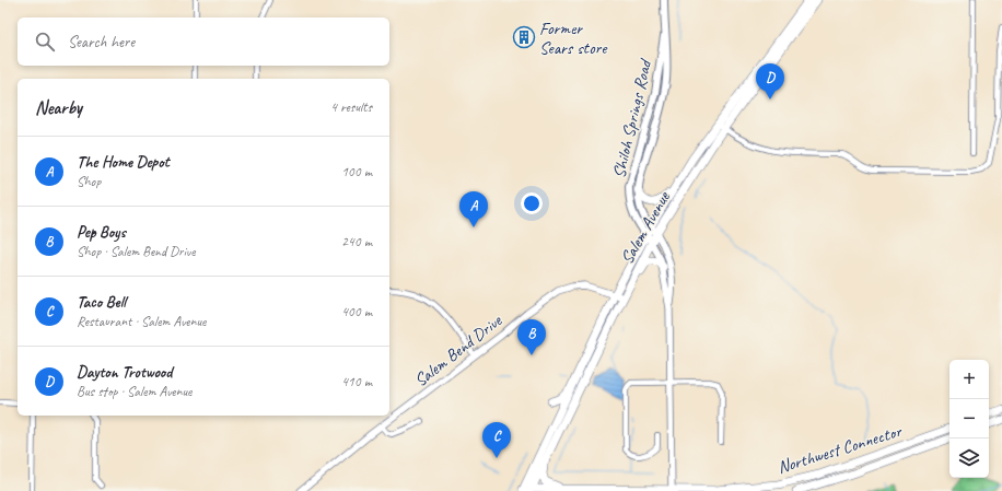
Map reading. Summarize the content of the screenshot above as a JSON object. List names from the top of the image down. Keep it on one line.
{"streets":{"main road":["Shiloh Springs Road","Salem Avenue","Northwest Connector"],"street":["Salem Bend Drive"]},"crossings":[["Shiloh Springs Road","Salem Avenue"],["Shiloh Springs Road","Northwest Connector"],["Salem Avenue","Salem Bend Drive"],["Salem Avenue","Northwest Connector"]],"places":{"building":["Former Sears store"]},"page":{"search":"Search here","pins":["D","A","B","C"],"heading":["Nearby","4 results"],"list":[{"mark":"A","name":"The Home Depot","note":"Shop","value":"100 m"},{"mark":"B","name":"Pep Boys","note":"Shop · Salem Bend Drive","value":"240 m"},{"mark":"C","name":"Taco Bell","note":"Restaurant · Salem Avenue","value":"400 m"},{"mark":"D","name":"Dayton Trotwood","note":"Bus stop · Salem Avenue","value":"410 m"}],"map_buttons":["+","−"]}}
